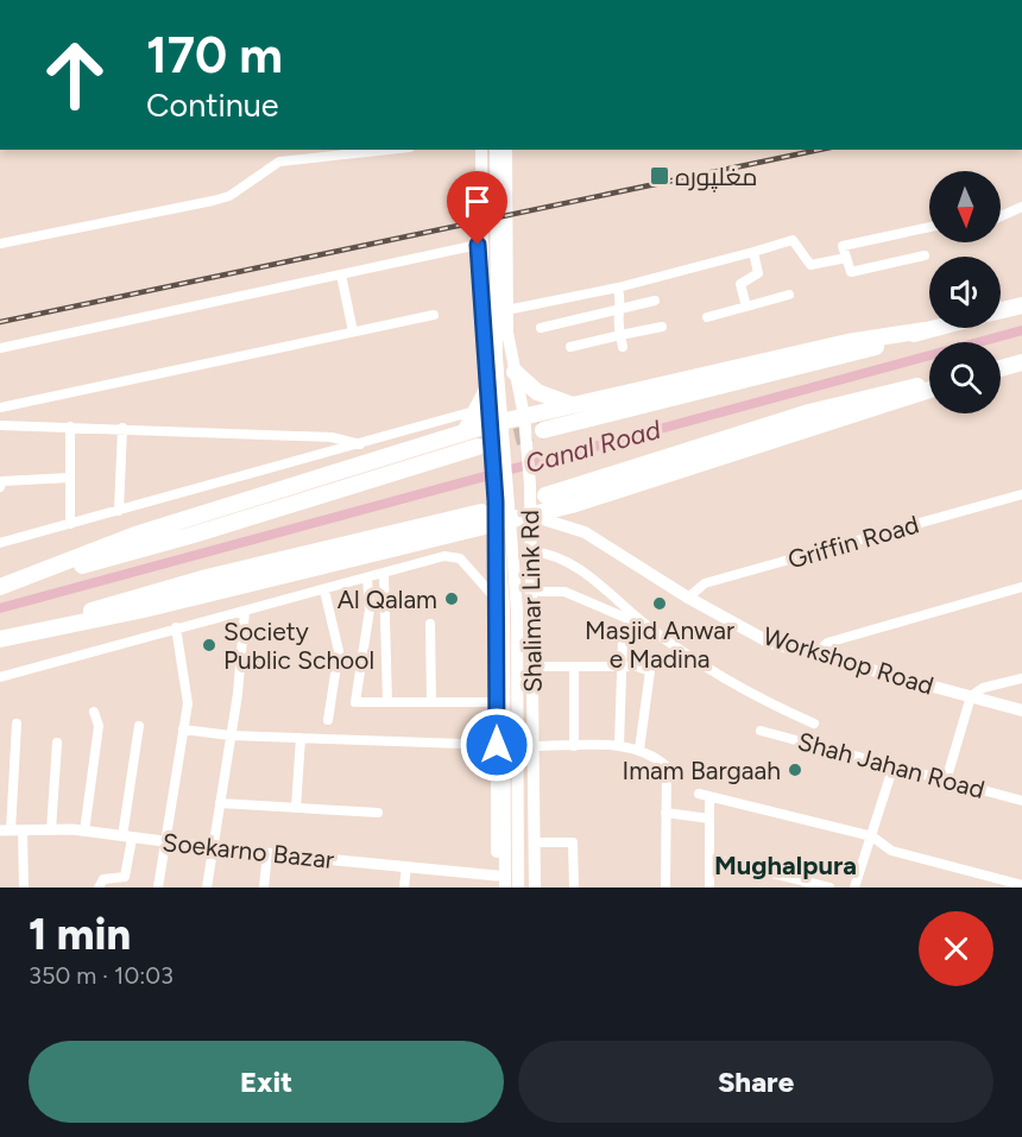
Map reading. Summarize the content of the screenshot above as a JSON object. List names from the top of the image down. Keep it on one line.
{"streets":{"main road":["Shalimar Link Rd","Workshop Road"],"street":["Griffin Road","Shah Jahan Road","Soekarno Bazar"]},"crossings":[["Griffin Road","Workshop Road"],["Shalimar Link Rd","Workshop Road"],["Shalimar Link Rd","Soekarno Bazar"]],"districts":["Mughalpura"],"water":["Canal Road"],"places":{"transit":["مغلپورہ"],"other":["Al Qalam","Masjid Anwar e Madina","Society Public School","Imam Bargaah"]},"north":"bottom","page":{"turn":["170 m","Continue"],"heading":["1 min","350 m · 10:03"],"buttons":["Exit","Share"]}}
